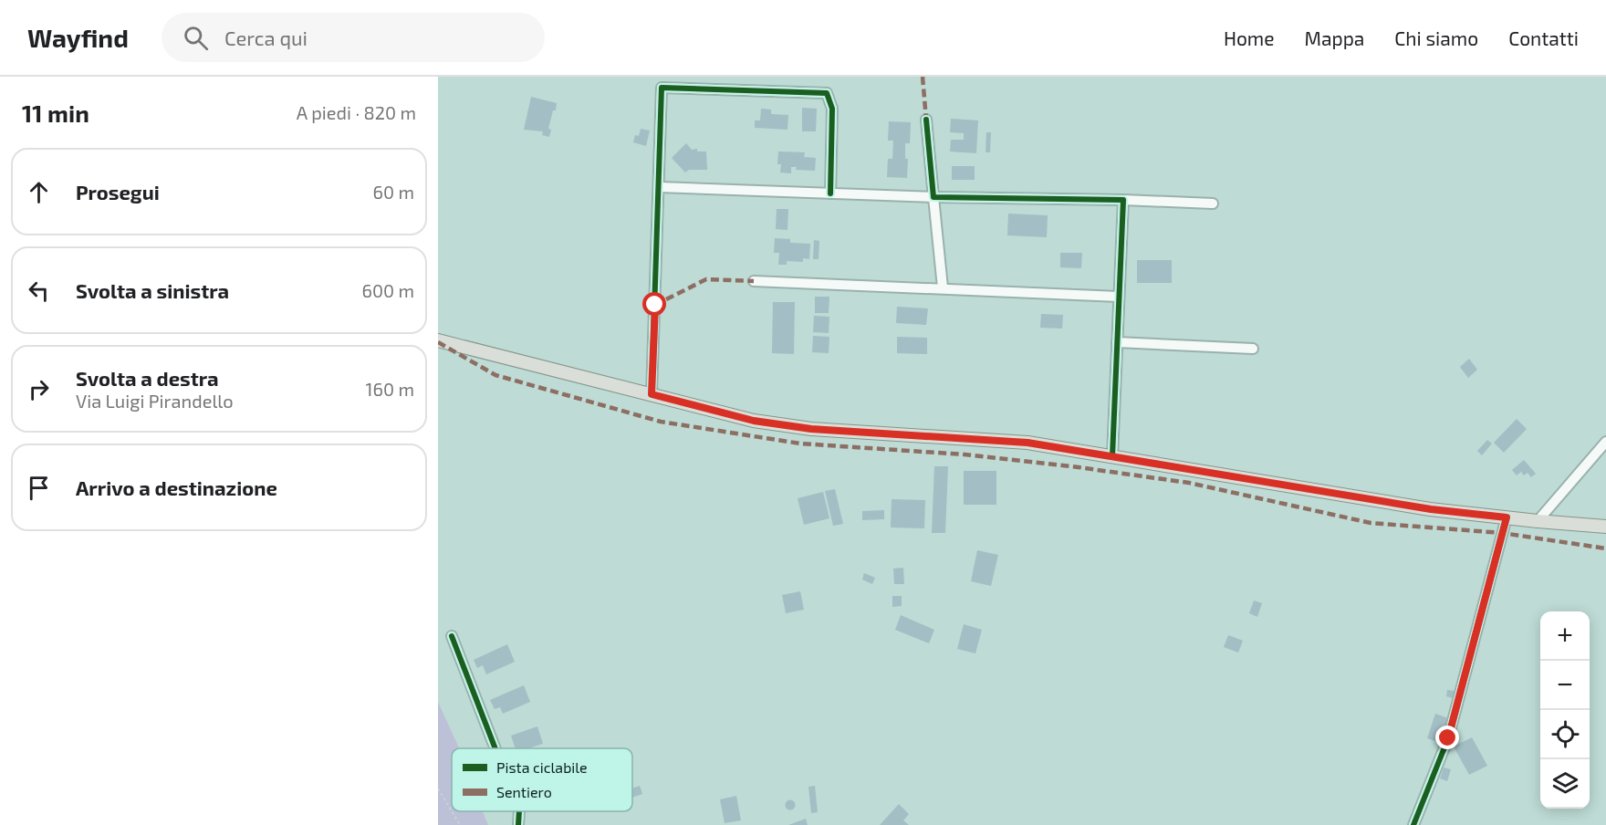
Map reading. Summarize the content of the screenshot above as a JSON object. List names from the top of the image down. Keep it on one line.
{"legend":["Pista ciclabile","Sentiero"],"page":{"header":"Wayfind","search":"Cerca qui","nav":["Home","Mappa","Chi siamo","Contatti"],"heading":["11 min","A piedi · 820 m"],"list":[["Prosegui","60 m"],["Svolta a sinistra","600 m"],["Svolta a destra","Via Luigi Pirandello","160 m"],"Arrivo a destinazione"],"map_buttons":["+","−"]}}
